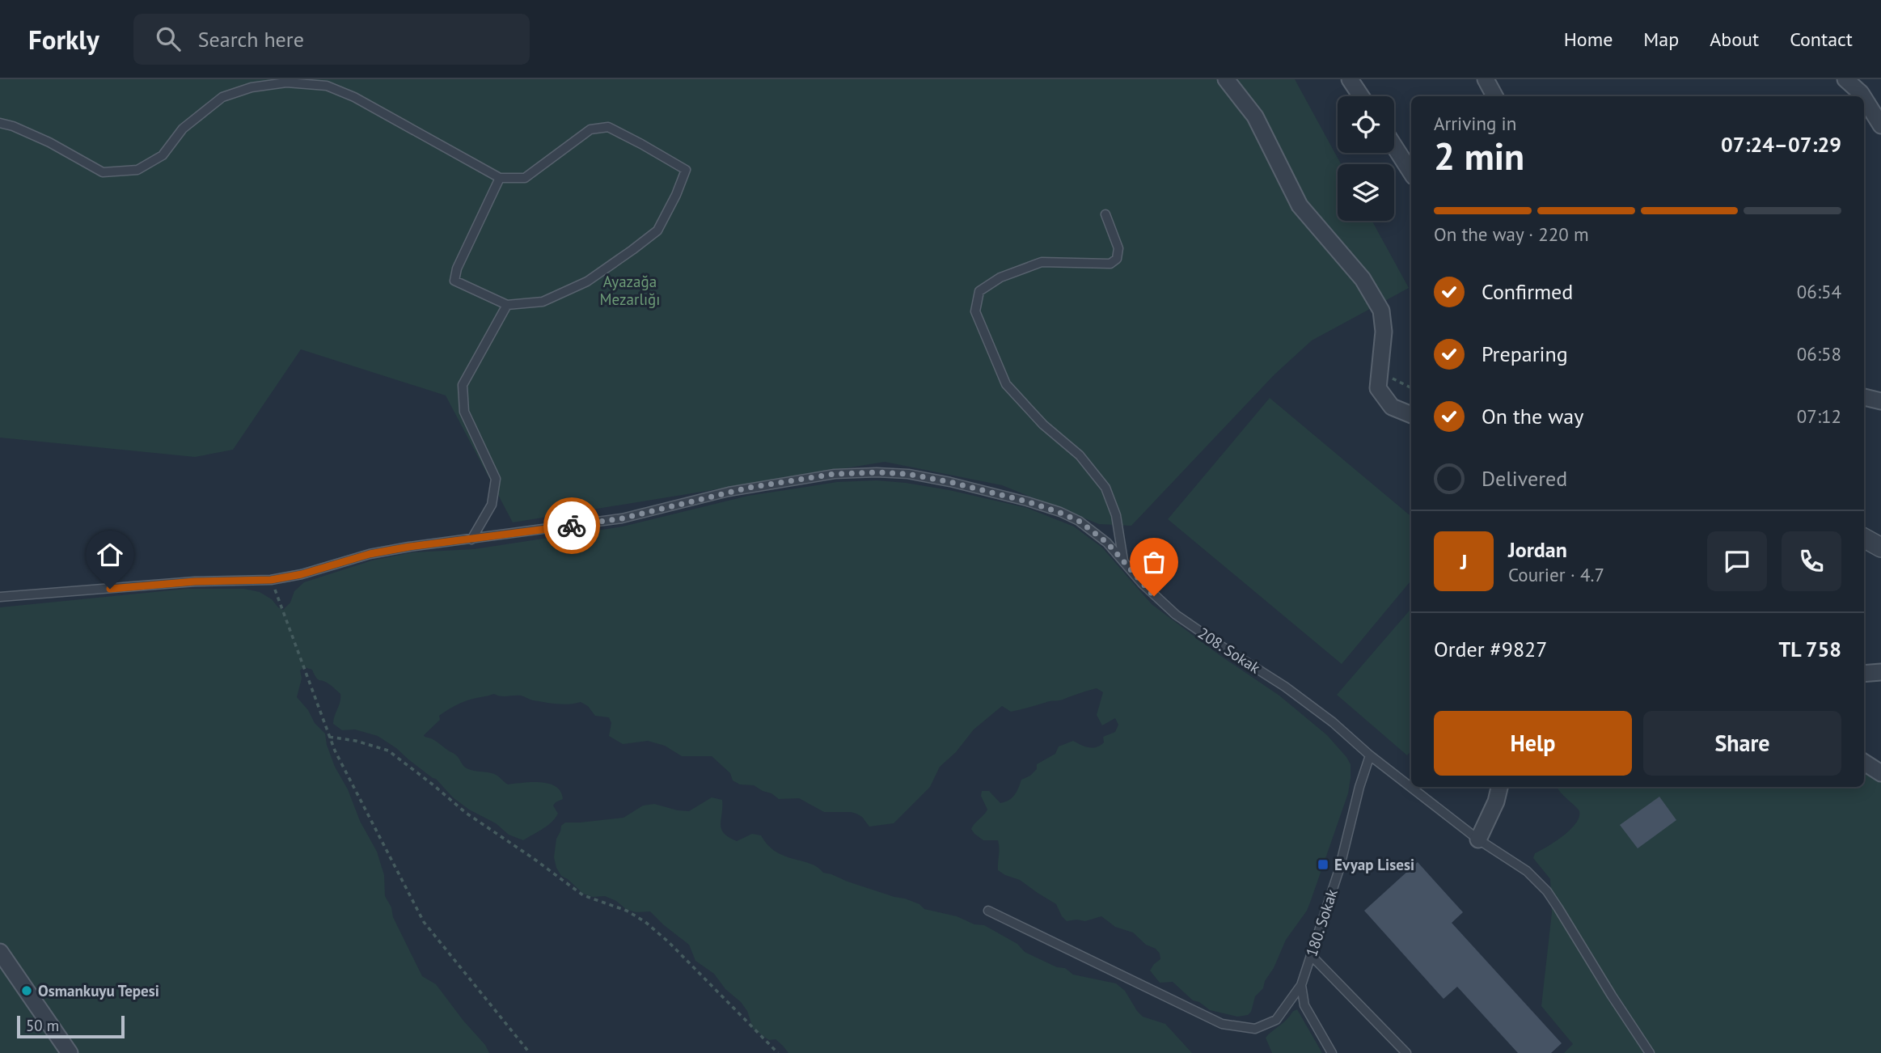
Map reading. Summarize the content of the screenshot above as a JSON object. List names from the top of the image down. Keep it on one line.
{"streets":{"lane":["208. Sokak","180. Sokak"]},"crossings":[["208. Sokak","180. Sokak"]],"parks":["Ayazağa Mezarlığı"],"places":{"transit":["Evyap Lisesi"],"other":["Osmankuyu Tepesi"]},"scale_bar":"50 m","page":{"header":"Forkly","search":"Search here","nav":["Home","Map","About","Contact"],"heading":["2 min","Arriving in","07:24–07:29"],"panel":["Jordan","Courier · 4.7","Order #9827","TL 758"],"bar":"On the way · 220 m","list":[["Confirmed","06:54"],["Preparing","06:58"],["On the way","07:12"],"Delivered"],"round":"J","buttons":["Help","Share"],"scale":"50 m"}}
